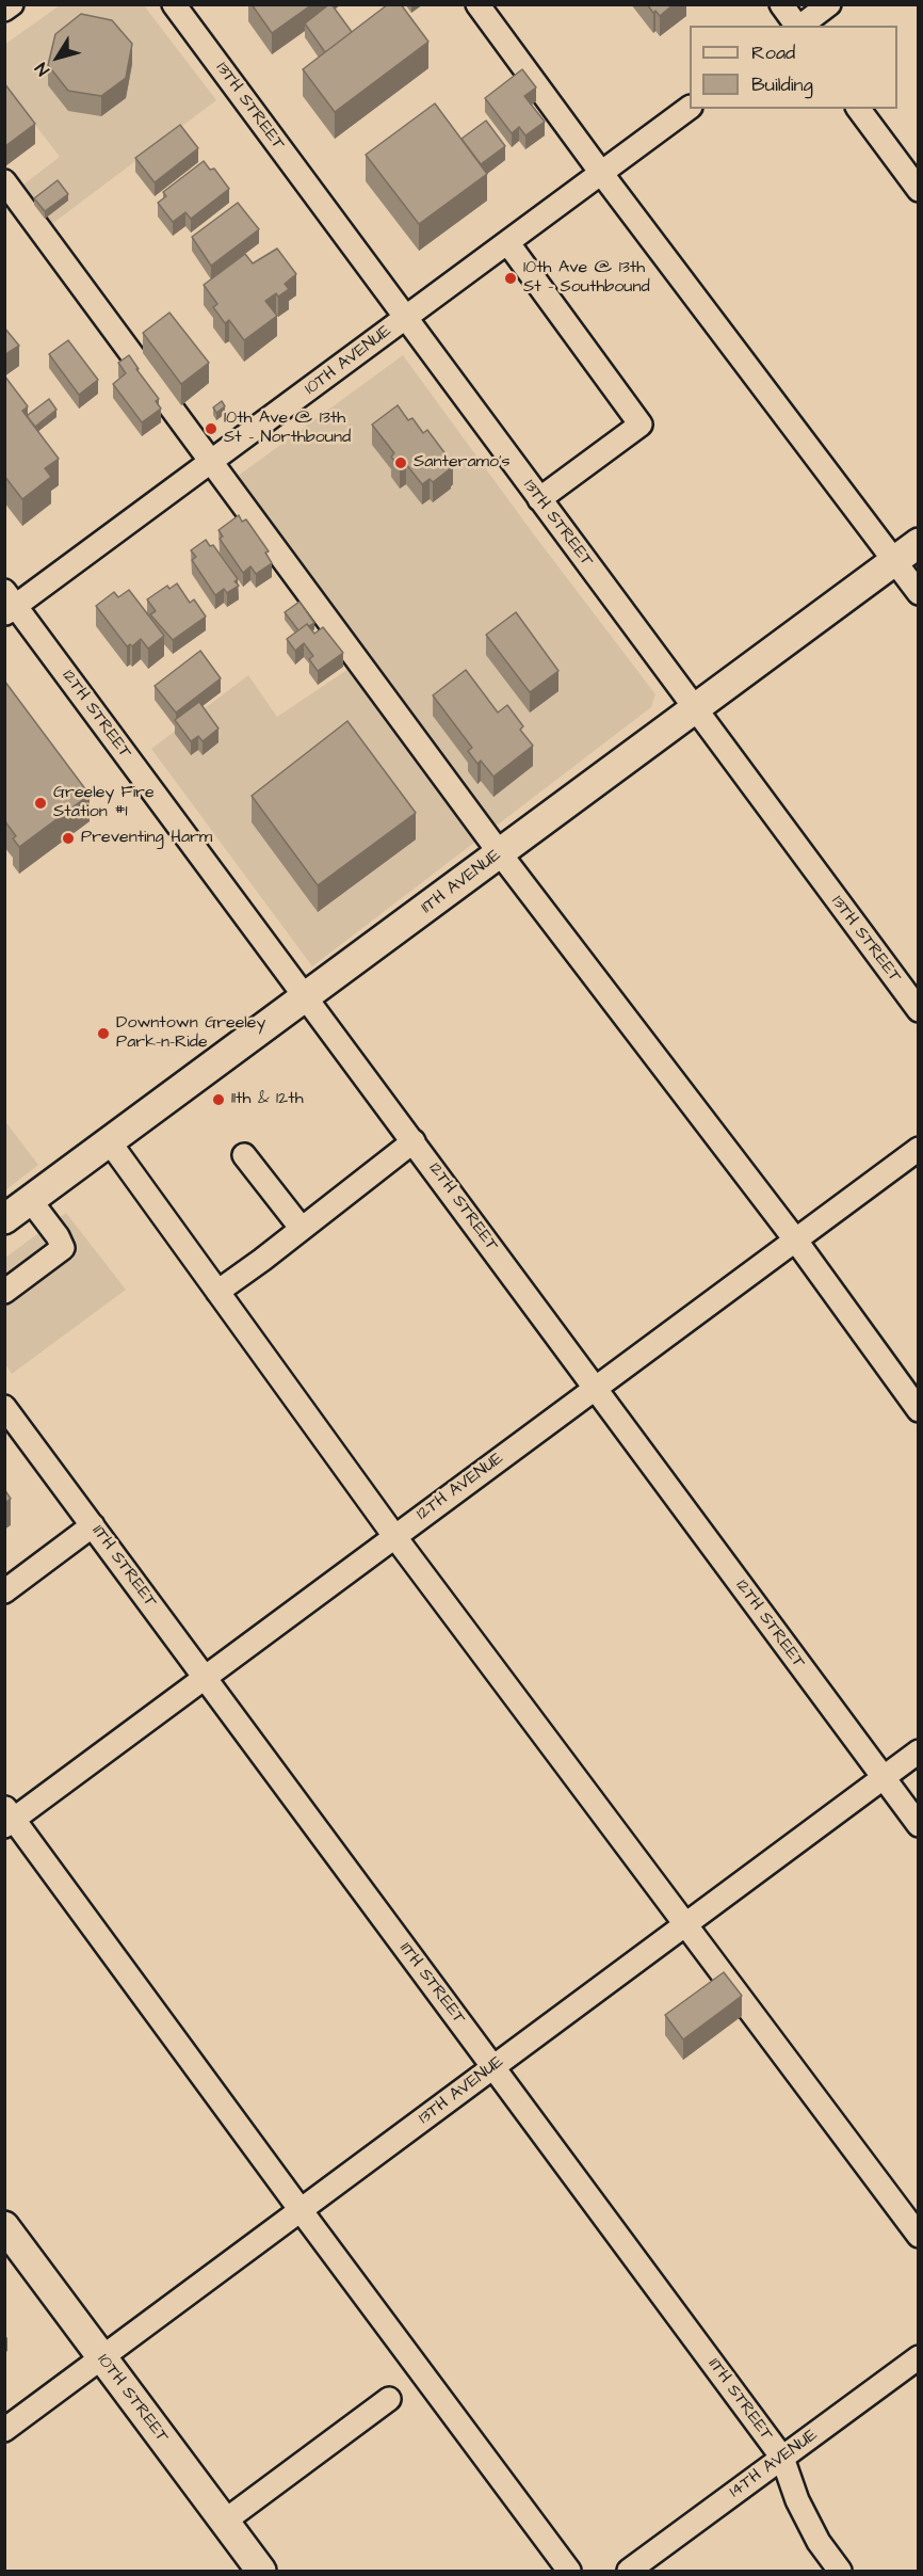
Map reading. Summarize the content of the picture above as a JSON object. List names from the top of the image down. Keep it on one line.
{"streets":{"main road":["11TH AVENUE","10TH STREET"],"street":["13TH STREET","10TH AVENUE","12TH STREET","12TH AVENUE","11TH STREET","13TH AVENUE","14TH AVENUE"]},"crossings":[["13TH STREET","10TH AVENUE"],["13TH STREET","11TH AVENUE"],["10TH AVENUE","12TH STREET"],["12TH STREET","11TH AVENUE"],["12TH STREET","12TH AVENUE"],["12TH STREET","13TH AVENUE"],["12TH AVENUE","11TH STREET"],["11TH STREET","13TH AVENUE"],["11TH STREET","14TH AVENUE"],["13TH AVENUE","10TH STREET"]],"places":["10th Ave @ 13th St - Southbound","10th Ave @ 13th St - Northbound","Santeramo's","Greeley Fire Station #1","Preventing Harm","Downtown Greeley Park-n-Ride","11th & 12th"],"legend":["Road","Building"],"north":"bottom left"}
